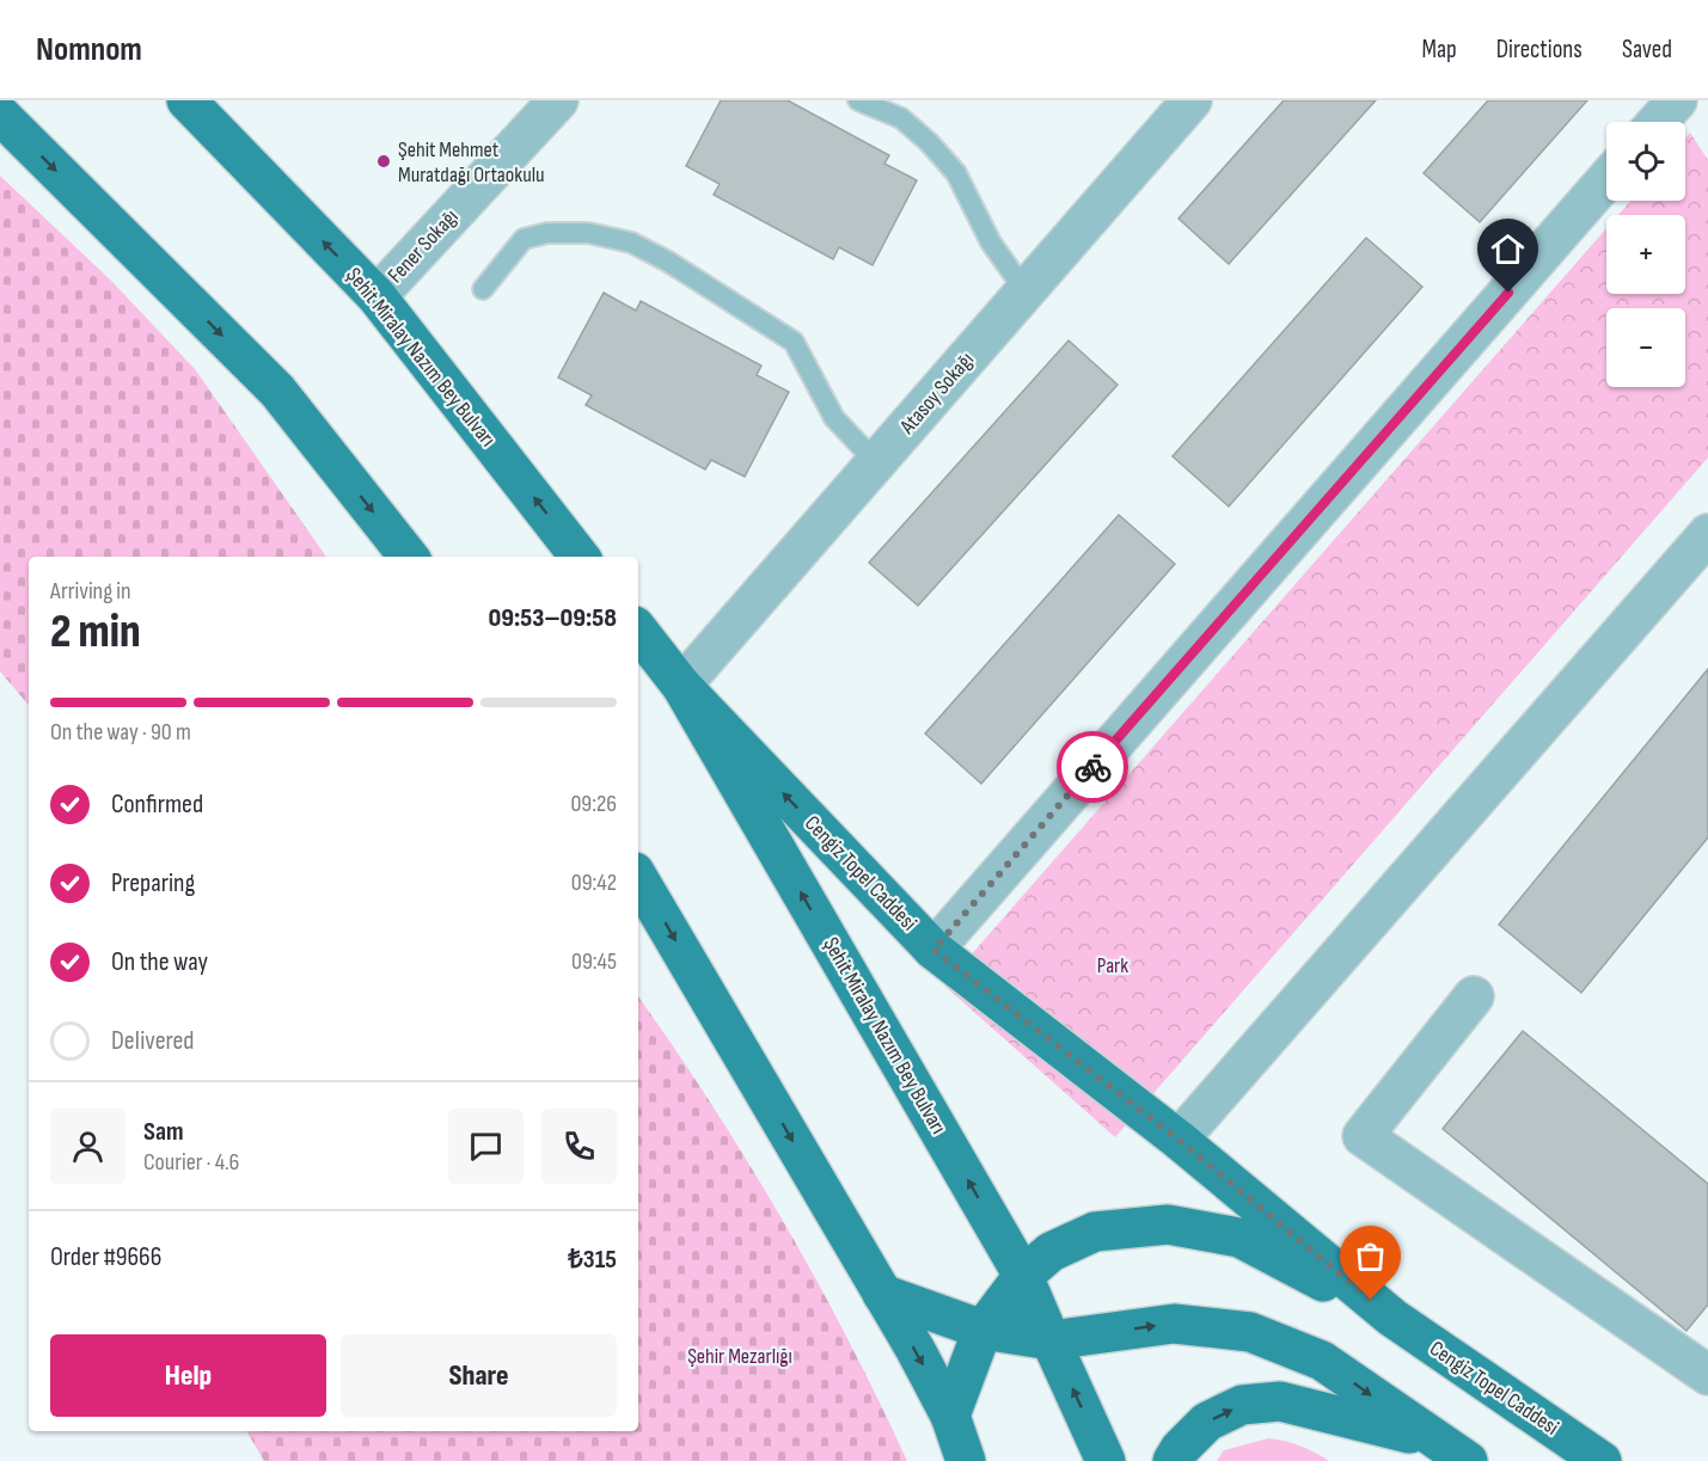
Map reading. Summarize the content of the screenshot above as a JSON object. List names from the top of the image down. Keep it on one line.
{"streets":{"main road":["Şehit Miralay Nazım Bey Bulvarı","Cengiz Topel Caddesi"],"street":["Fener Sokağı","Atasoy Sokağı"]},"crossings":[["Fener Sokağı","Şehit Miralay Nazım Bey Bulvarı"],["Şehit Miralay Nazım Bey Bulvarı","Atasoy Sokağı"],["Şehit Miralay Nazım Bey Bulvarı","Cengiz Topel Caddesi"],["Atasoy Sokağı","Cengiz Topel Caddesi"]],"parks":["Park","Şehir Mezarlığı"],"places":["Şehit Mehmet Muratdağı Ortaokulu"],"page":{"header":"Nomnom","nav":["Map","Directions","Saved"],"map_buttons":["+","−"],"heading":["2 min","Arriving in","09:53–09:58"],"panel":["Sam","Courier · 4.6","Order #9666","₺315"],"bar":"On the way · 90 m","list":[["Confirmed","09:26"],["Preparing","09:42"],["On the way","09:45"],"Delivered"],"buttons":["Help","Share"]}}
